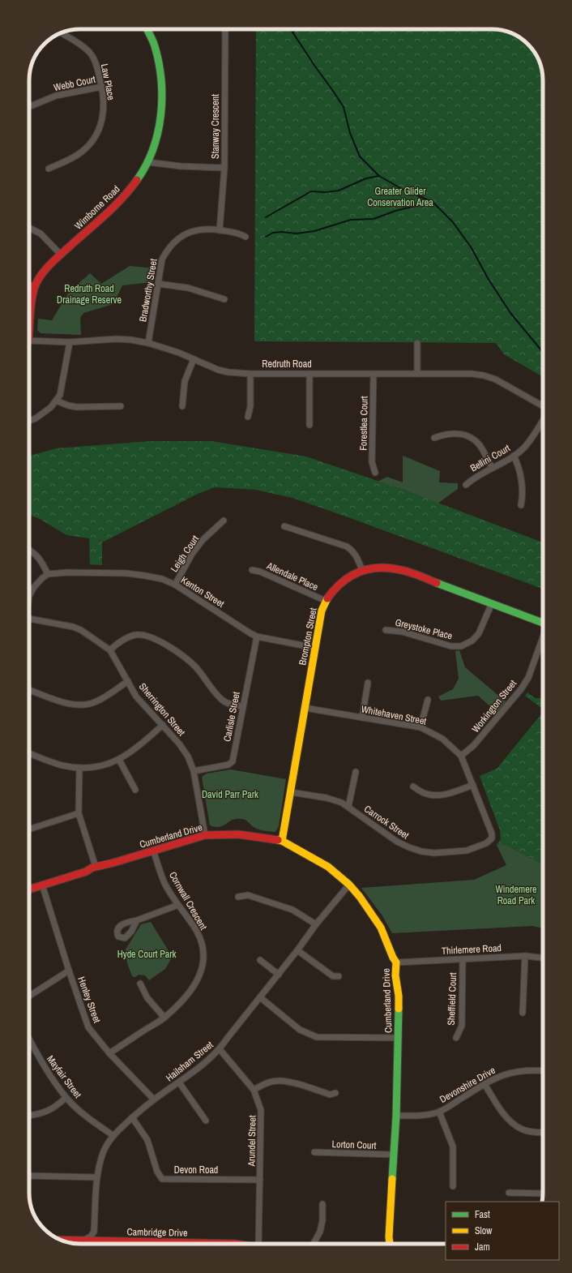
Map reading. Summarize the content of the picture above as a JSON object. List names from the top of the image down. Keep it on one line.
{"streets":{"street":["Law Place","Webb Court","Stanway Crescent","Wimborne Road","Bradworthy Street","Redruth Road","Forestlea Court","Bellini Court","Leigh Court","Allendale Place","Kenton Street","Greystoke Place","Brompton Street","Workington Street","Sherrington Street","Whitehaven Street","Carlisle Street","Carrock Street","Cumberland Drive","Cornwall Crescent","Thirlemere Road","Sheffield Court","Henley Street","Hailsham Street","Mayfair Street","Devonshire Drive","Arundel Street","Lorton Court","Devon Road","Cambridge Drive"]},"crossings":[["Law Place","Webb Court"],["Stanway Crescent","Bradworthy Street"],["Bradworthy Street","Redruth Road"],["Redruth Road","Forestlea Court"],["Leigh Court","Kenton Street"],["Allendale Place","Brompton Street"],["Kenton Street","Brompton Street"],["Kenton Street","Carlisle Street"],["Greystoke Place","Brompton Street"],["Brompton Street","Whitehaven Street"],["Brompton Street","Carrock Street"],["Brompton Street","Cumberland Drive"],["Workington Street","Whitehaven Street"],["Sherrington Street","Carlisle Street"],["Sherrington Street","Cumberland Drive"],["Whitehaven Street","Carrock Street"],["Cumberland Drive","Cornwall Crescent"],["Cumberland Drive","Thirlemere Road"],["Cumberland Drive","Henley Street"],["Cumberland Drive","Hailsham Street"],["Cumberland Drive","Devonshire Drive"],["Cumberland Drive","Lorton Court"],["Cornwall Crescent","Henley Street"],["Thirlemere Road","Sheffield Court"],["Henley Street","Hailsham Street"],["Hailsham Street","Mayfair Street"],["Hailsham Street","Arundel Street"],["Hailsham Street","Devon Road"],["Hailsham Street","Cambridge Drive"],["Arundel Street","Devon Road"]],"parks":["Greater Glider Conservation Area","Redruth Road Drainage Reserve","David Parr Park","Windemere Road Park","Hyde Court Park"],"legend":["Fast","Slow","Jam"]}
